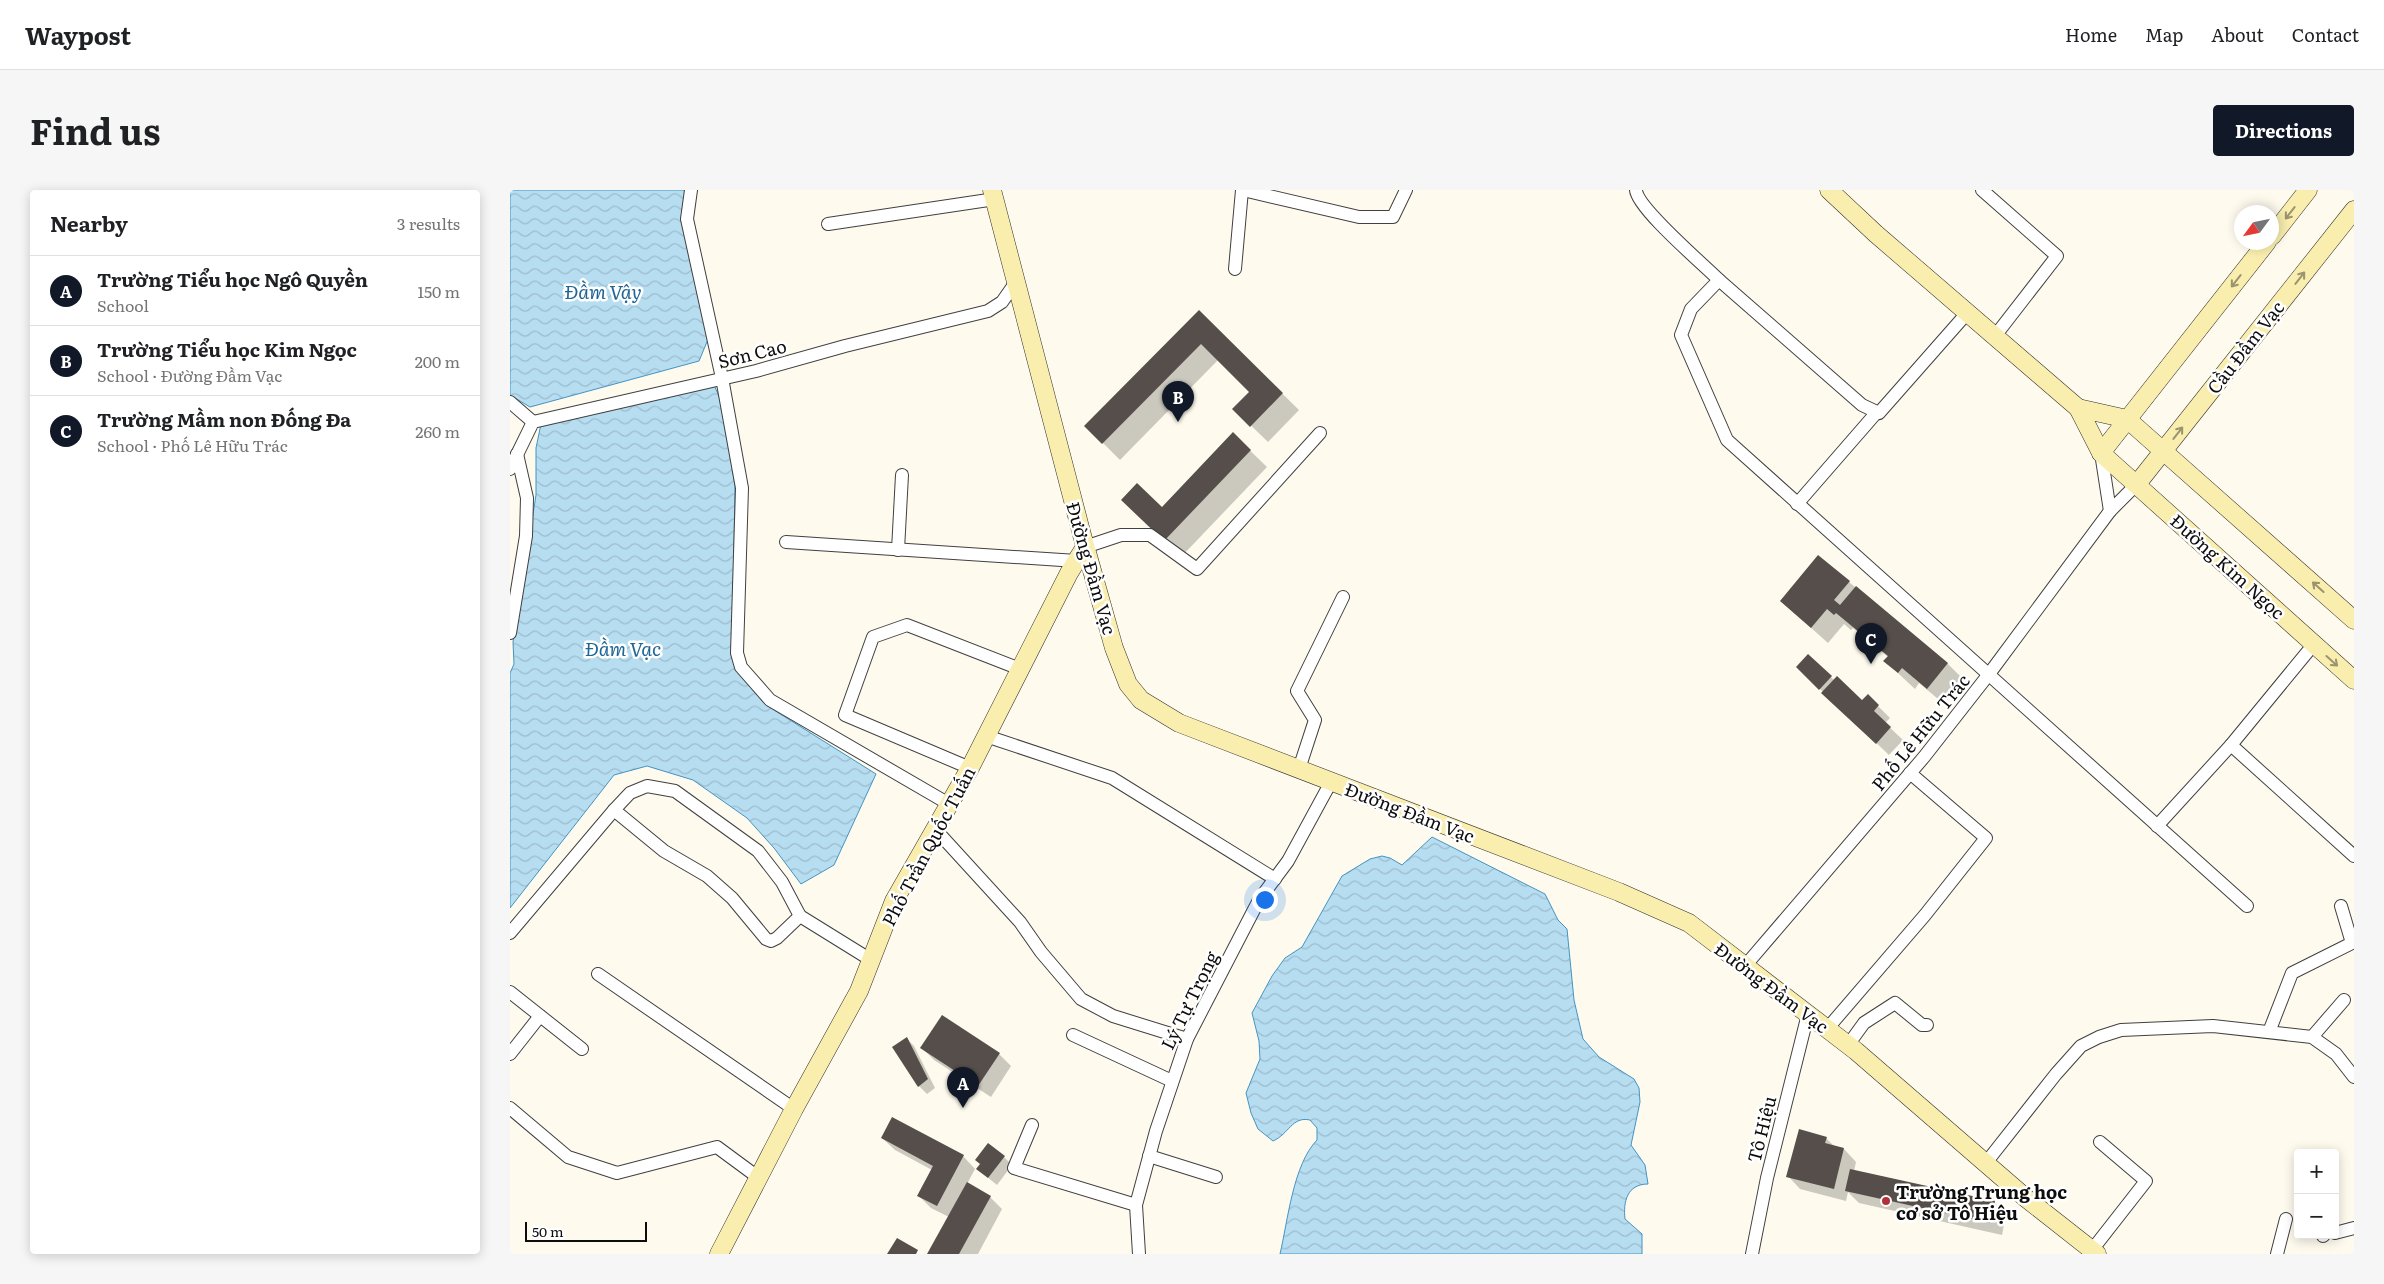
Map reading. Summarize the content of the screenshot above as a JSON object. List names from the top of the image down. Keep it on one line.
{"streets":{"street":["Cầu Đầm Vạc","Sơn Cao","Đường Kim Ngọc","Đường Đầm Vạc","Phố Lê Hữu Trác","Phố Trần Quốc Tuấn","Lý Tự Trọng","Tô Hiệu"]},"crossings":[["Cầu Đầm Vạc","Đường Kim Ngọc"],["Cầu Đầm Vạc","Phố Lê Hữu Trác"],["Sơn Cao","Đường Đầm Vạc"],["Đường Kim Ngọc","Phố Lê Hữu Trác"],["Đường Đầm Vạc","Phố Lê Hữu Trác"],["Đường Đầm Vạc","Phố Trần Quốc Tuấn"],["Đường Đầm Vạc","Lý Tự Trọng"],["Đường Đầm Vạc","Tô Hiệu"]],"water":["Đầm Vậy","Đầm Vạc"],"places":["Trường Trung học cơ sở Tô Hiệu"],"scale_bar":"50 m","north":"bottom left","page":{"header":"Waypost","nav":["Home","Map","About","Contact"],"title":"Find us","buttons":"Directions","heading":["Nearby","3 results"],"list":[{"mark":"A","name":"Trường Tiểu học Ngô Quyền","note":"School","value":"150 m"},{"mark":"B","name":"Trường Tiểu học Kim Ngọc","note":"School · Đường Đầm Vạc","value":"200 m"},{"mark":"C","name":"Trường Mầm non Đống Đa","note":"School · Phố Lê Hữu Trác","value":"260 m"}],"pins":["B","C","A"],"map_buttons":["+","−"],"scale":"50 m"}}
